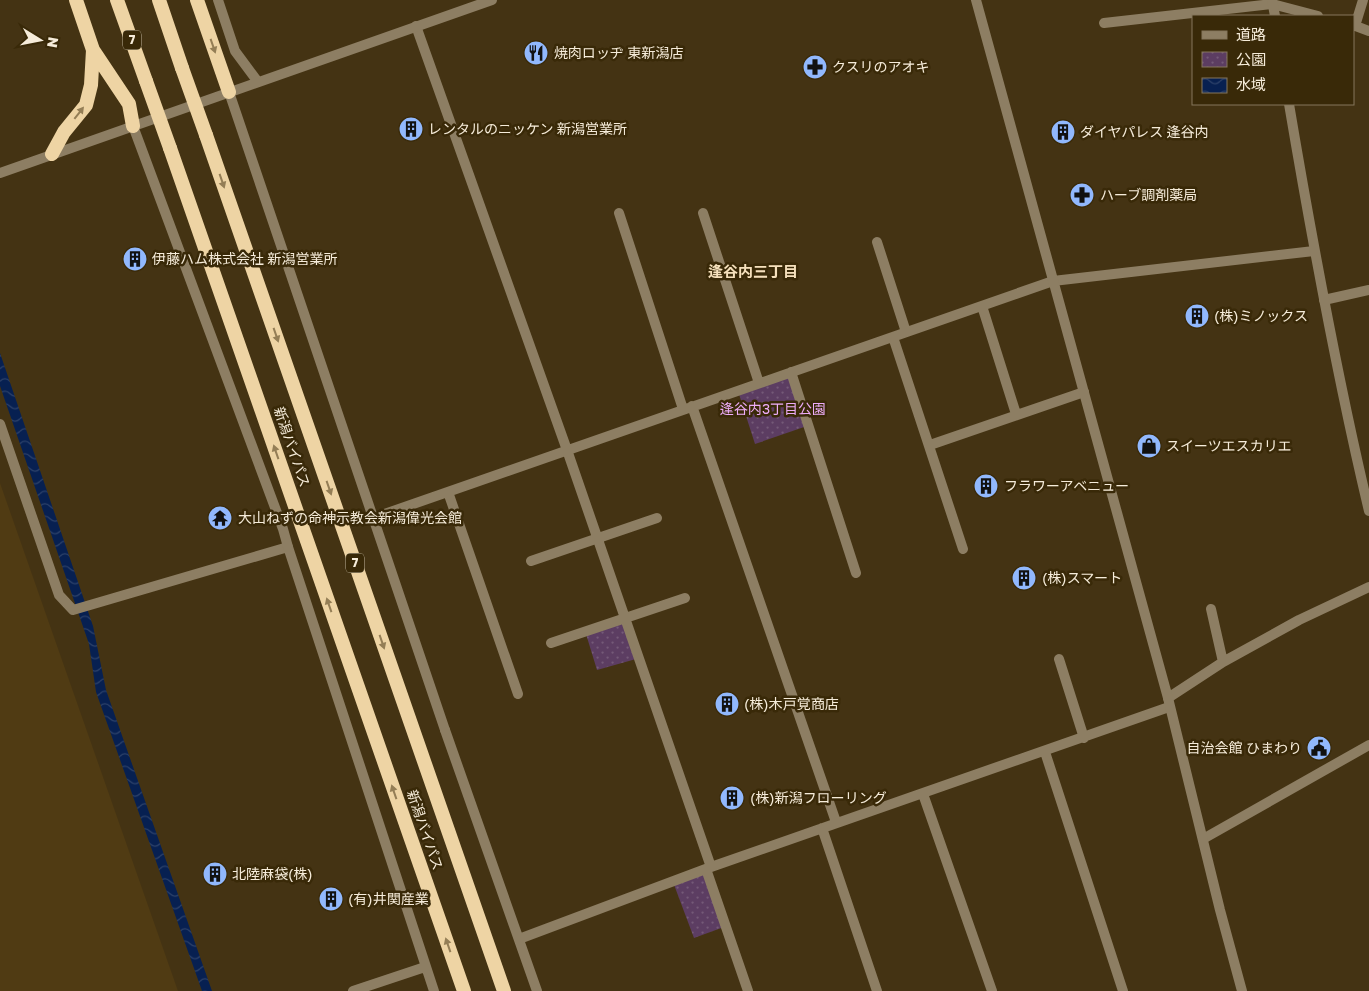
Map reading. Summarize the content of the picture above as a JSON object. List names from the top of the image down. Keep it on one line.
{"streets":{"highway":["7","新潟バイパス"]},"districts":["逢谷内三丁目"],"parks":["逢谷内3丁目公園"],"places":{"restaurant":["焼肉ロッヂ 東新潟店"],"pharmacy":["クスリのアオキ","ハーブ調剤薬局"],"building":["レンタルのニッケン 新潟営業所","ダイヤパレス 逢谷内","伊藤ハム株式会社 新潟営業所","(株)ミノックス","フラワーアベニュー","(株)スマート","(株)木戸覚商店","(株)新潟フローリング","北陸麻袋(株)","(有)井関産業"],"shop":["スイーツエスカリエ"],"temple":["大山ねずの命神示教会新潟偉光会館"],"public building":["自治会館 ひまわり"]},"legend":["道路","公園","水域"],"north":"right"}
